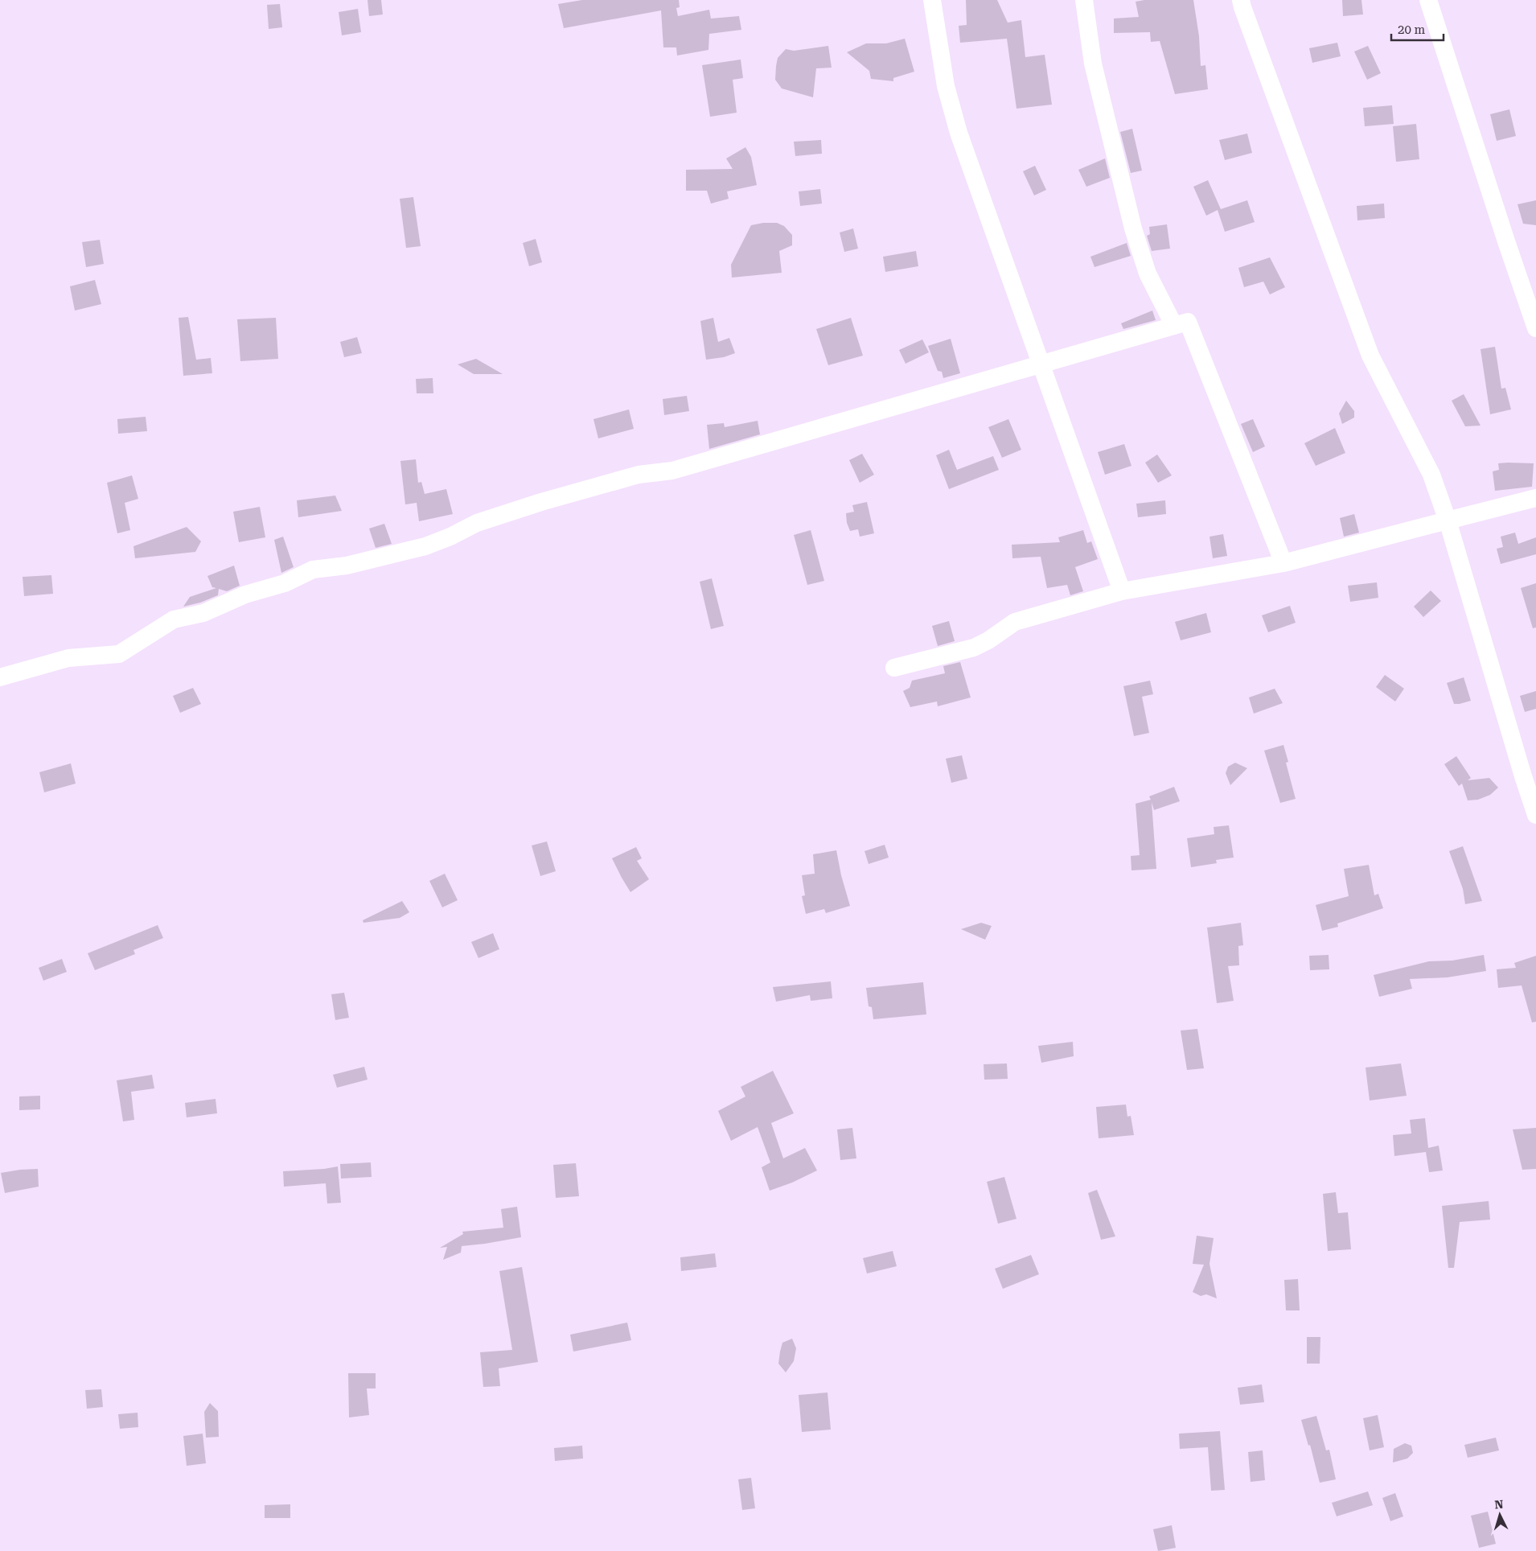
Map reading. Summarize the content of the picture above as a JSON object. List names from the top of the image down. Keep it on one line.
{"scale_bar":"20 m","north":"top"}
